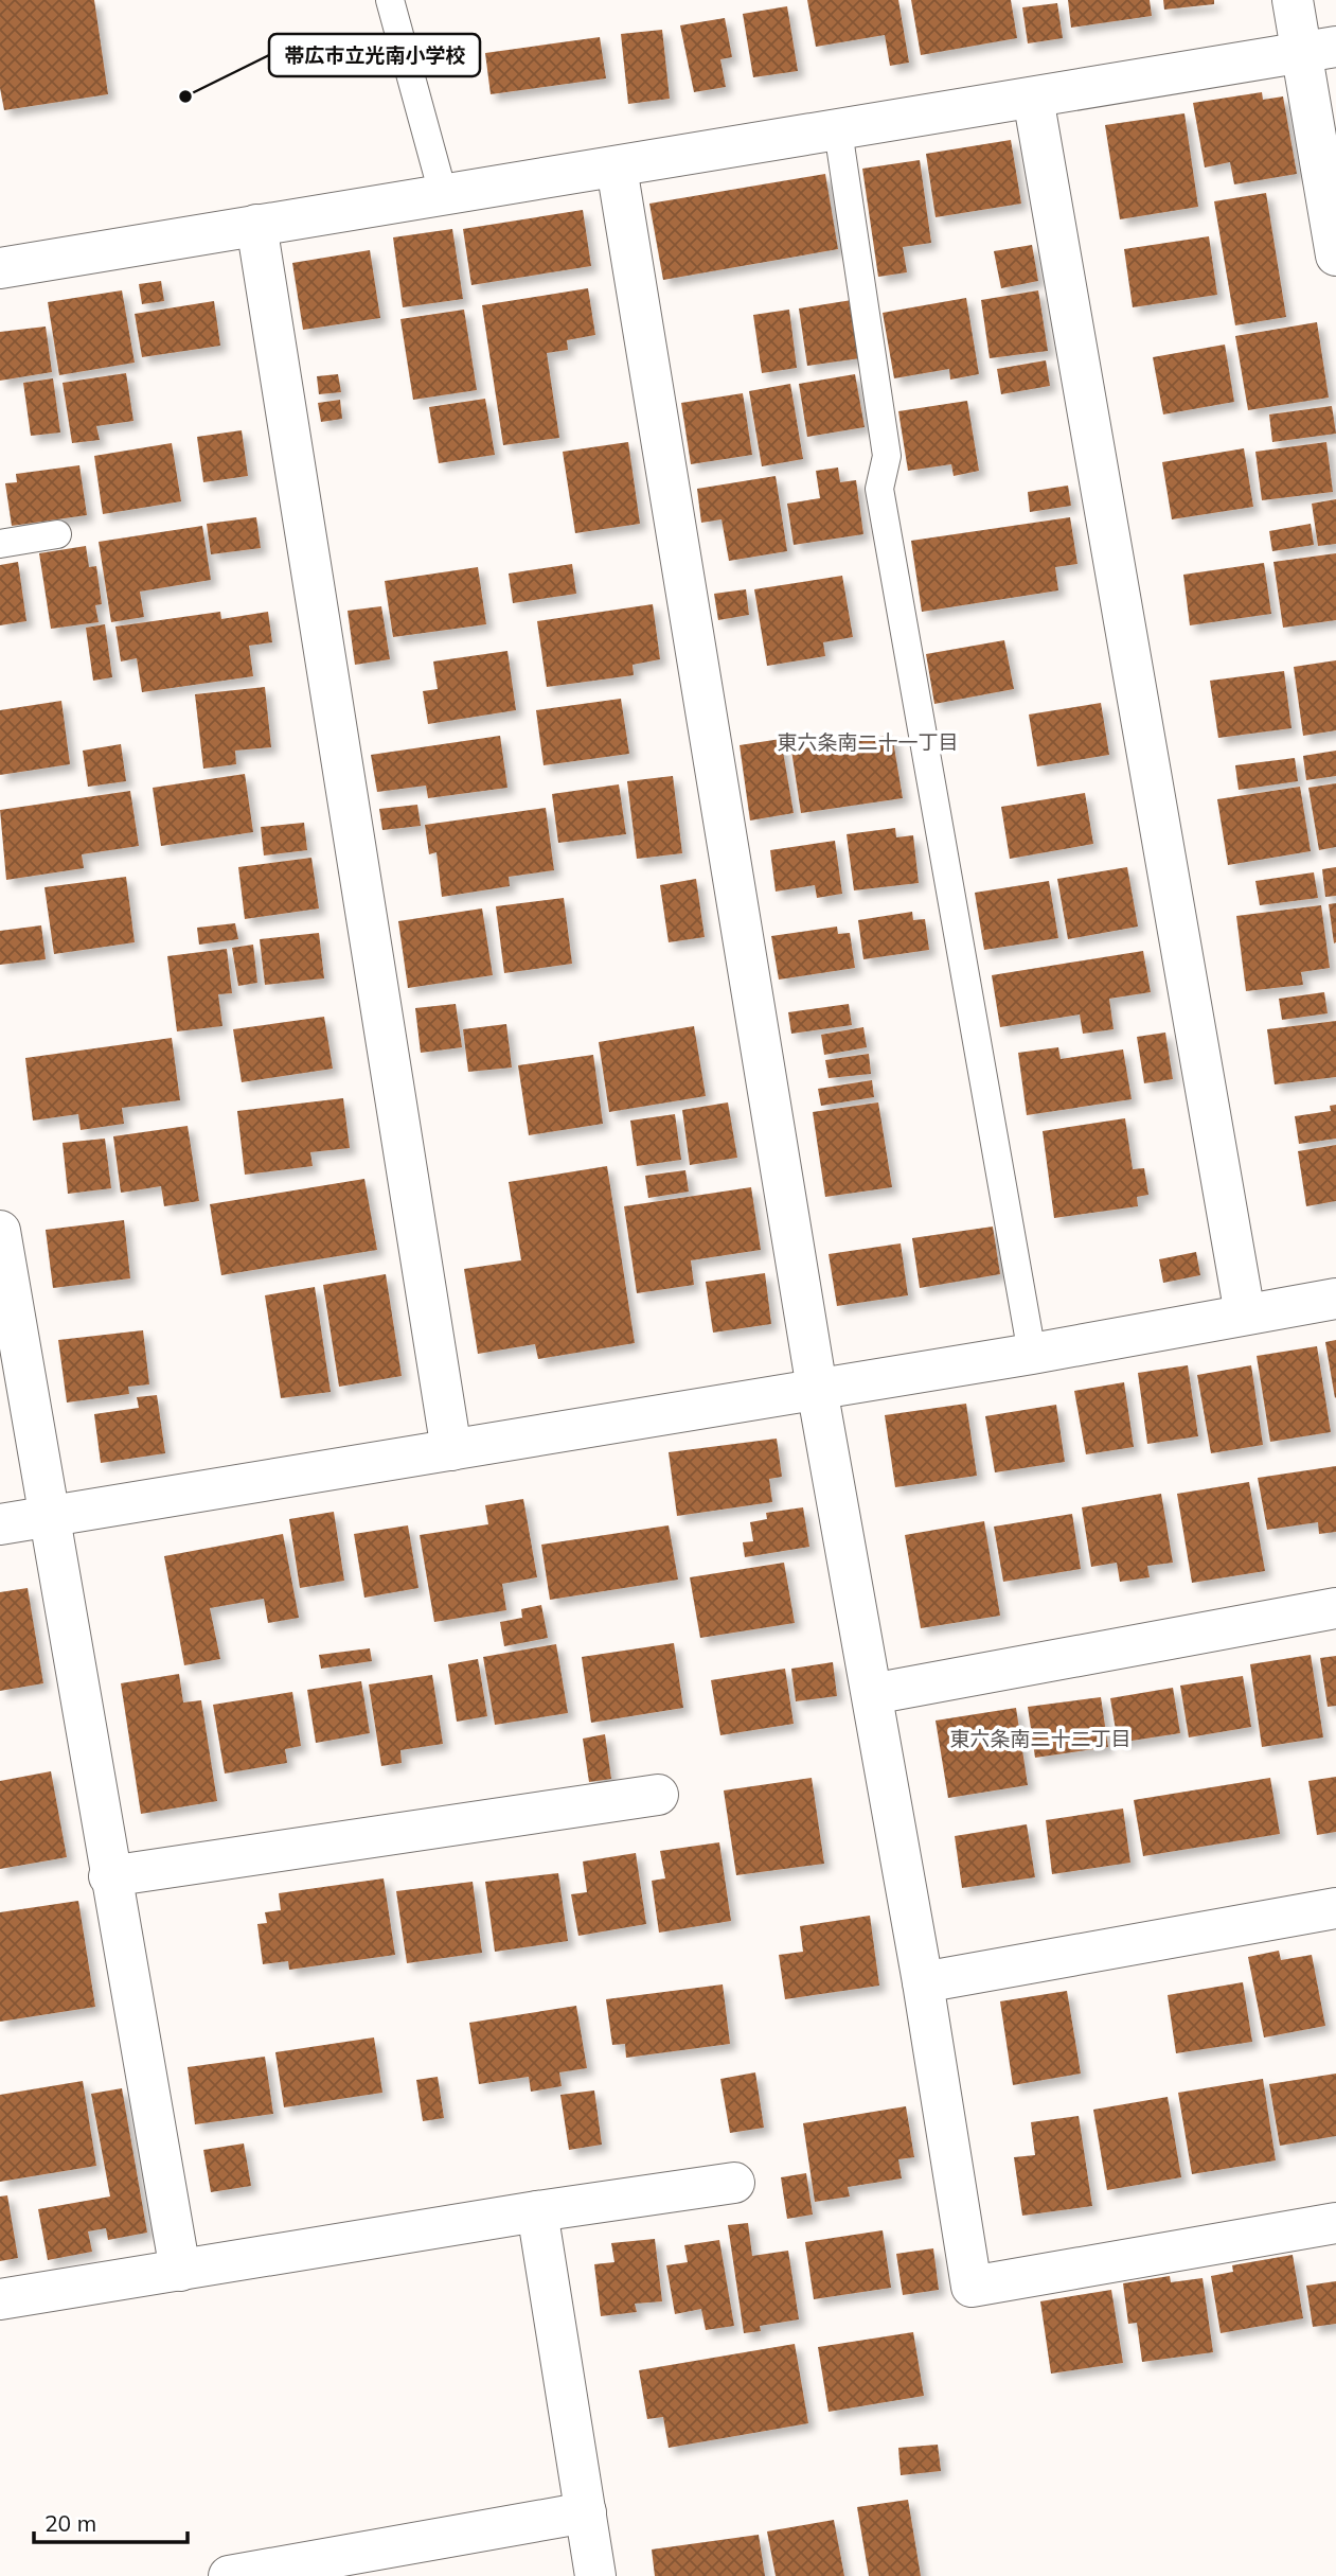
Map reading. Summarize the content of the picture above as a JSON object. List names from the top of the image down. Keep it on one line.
{"districts":["東六条南二十一丁目","東六条南二十二丁目"],"places":["帯広市立光南小学校"],"scale_bar":"20 m"}
